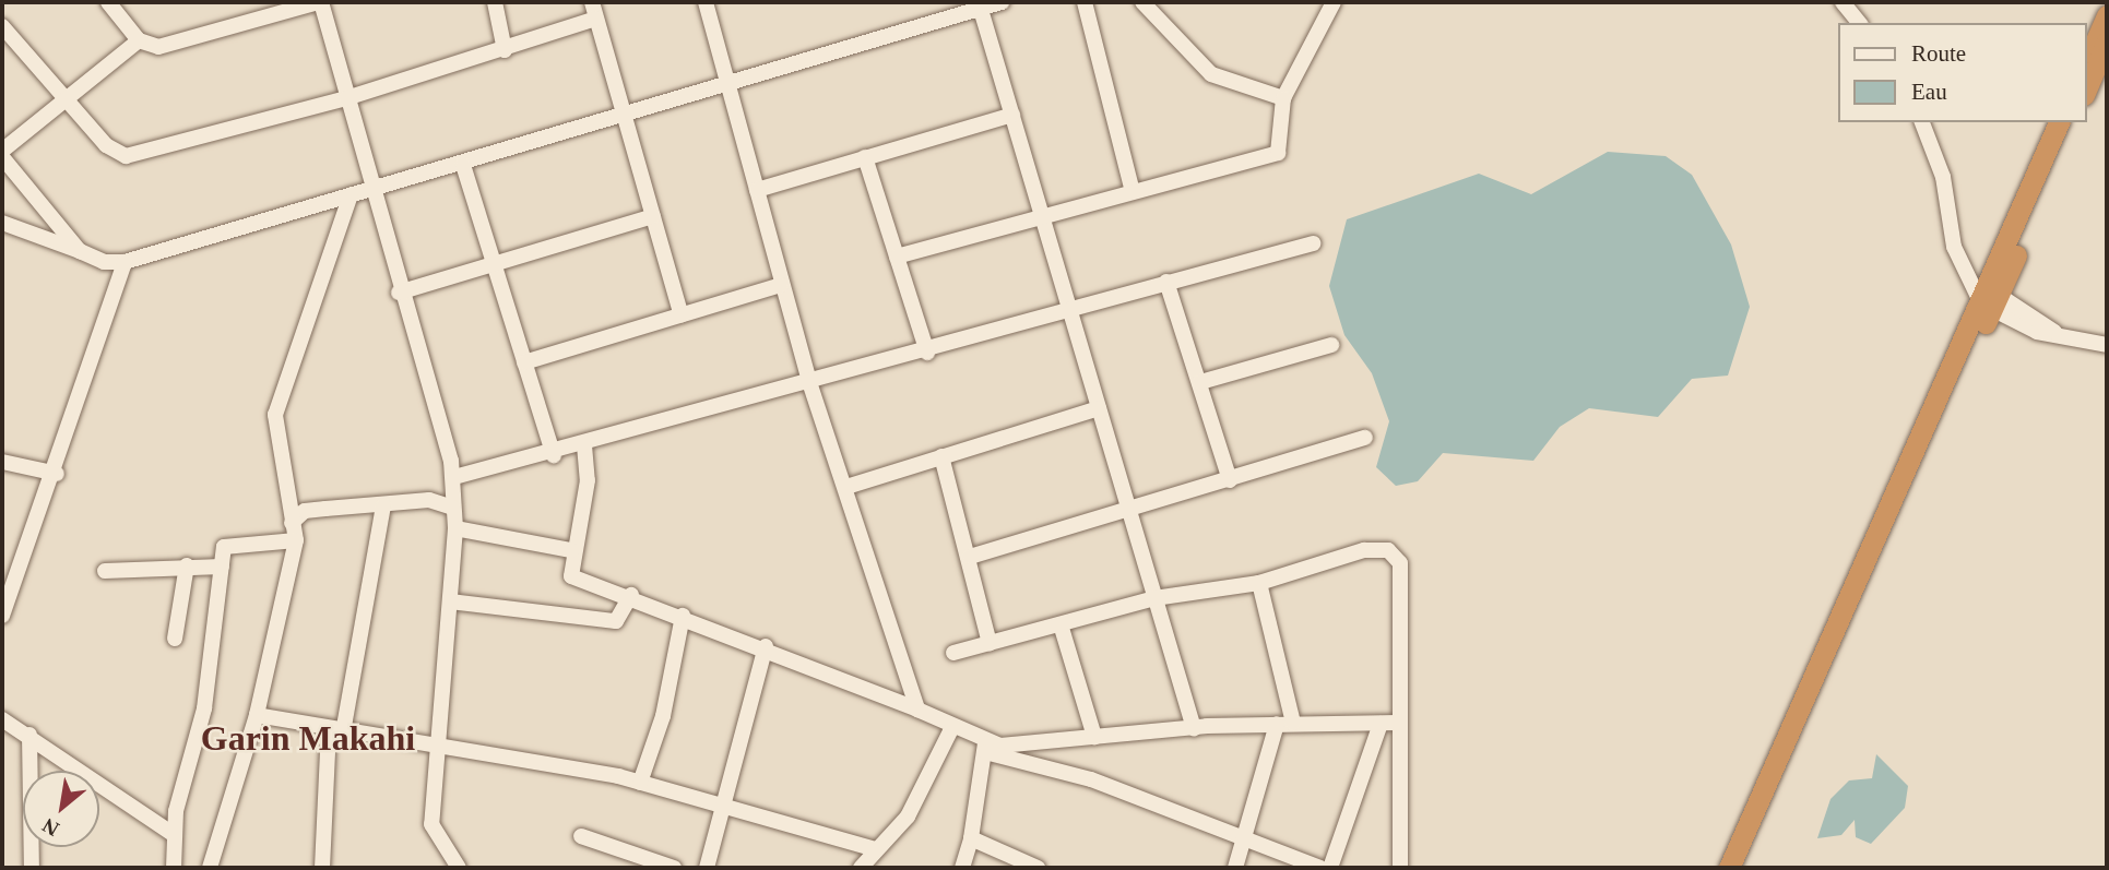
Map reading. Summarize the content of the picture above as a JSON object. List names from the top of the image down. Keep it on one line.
{"districts":["Garin Makahi"],"legend":["Route","Eau"],"north":"bottom left"}
